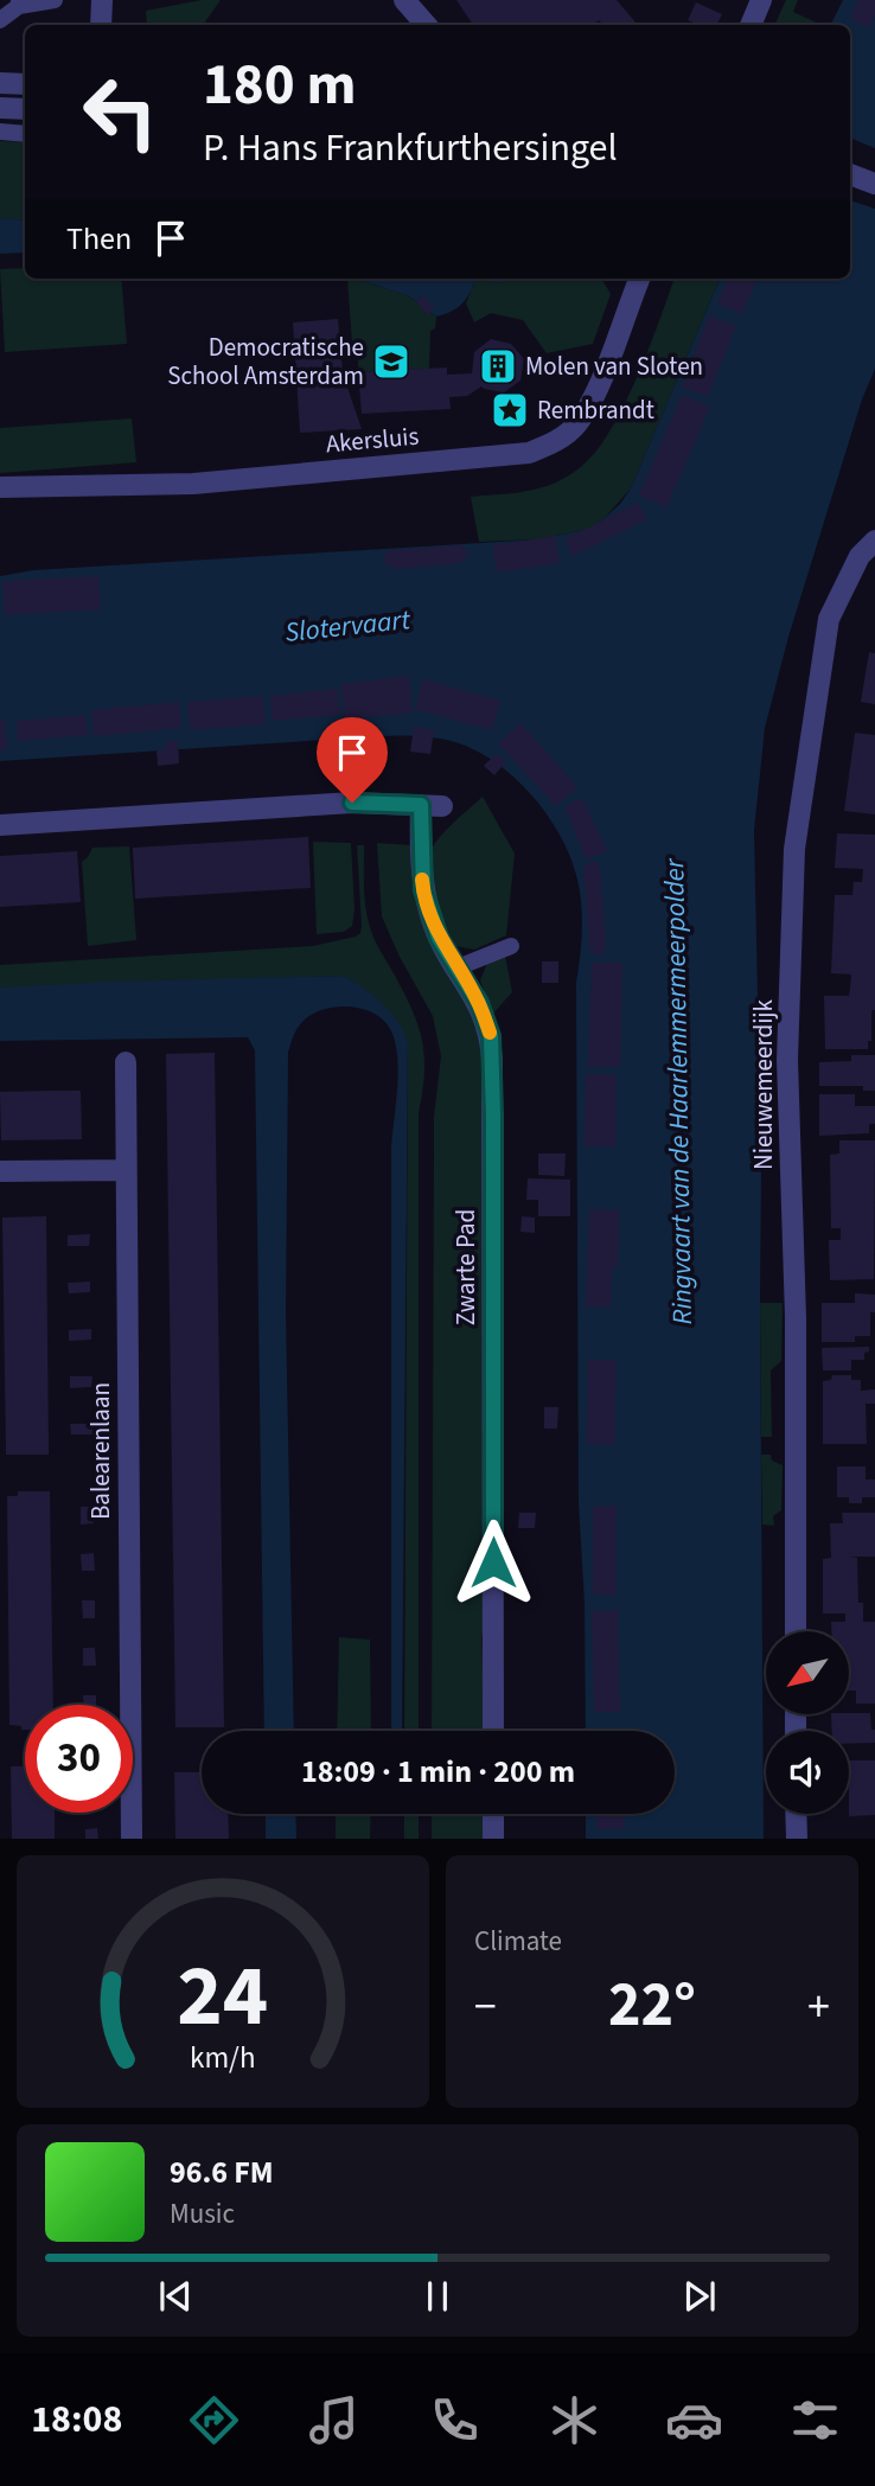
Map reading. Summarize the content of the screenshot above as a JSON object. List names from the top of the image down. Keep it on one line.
{"streets":{"street":["Akersluis","Nieuwemeerdijk","Zwarte Pad","Balearenlaan"]},"water":["Slotervaart","Ringvaart van de Haarlemmermeerpolder"],"places":{"school or university":["Democratische School Amsterdam"],"building":["Molen van Sloten"],"place":["Rembrandt"]},"north":"bottom left","page":{"turn":["180 m","P. Hans Frankfurthersingel"],"then":"Then","limit":"30","trip":"18:09 · 1 min · 200 m","tile":"Climate","heat":["−","22°","+"],"song":["96.6 FM","Music"],"tabs":"18:08","gauge":["24","km/h"]}}
